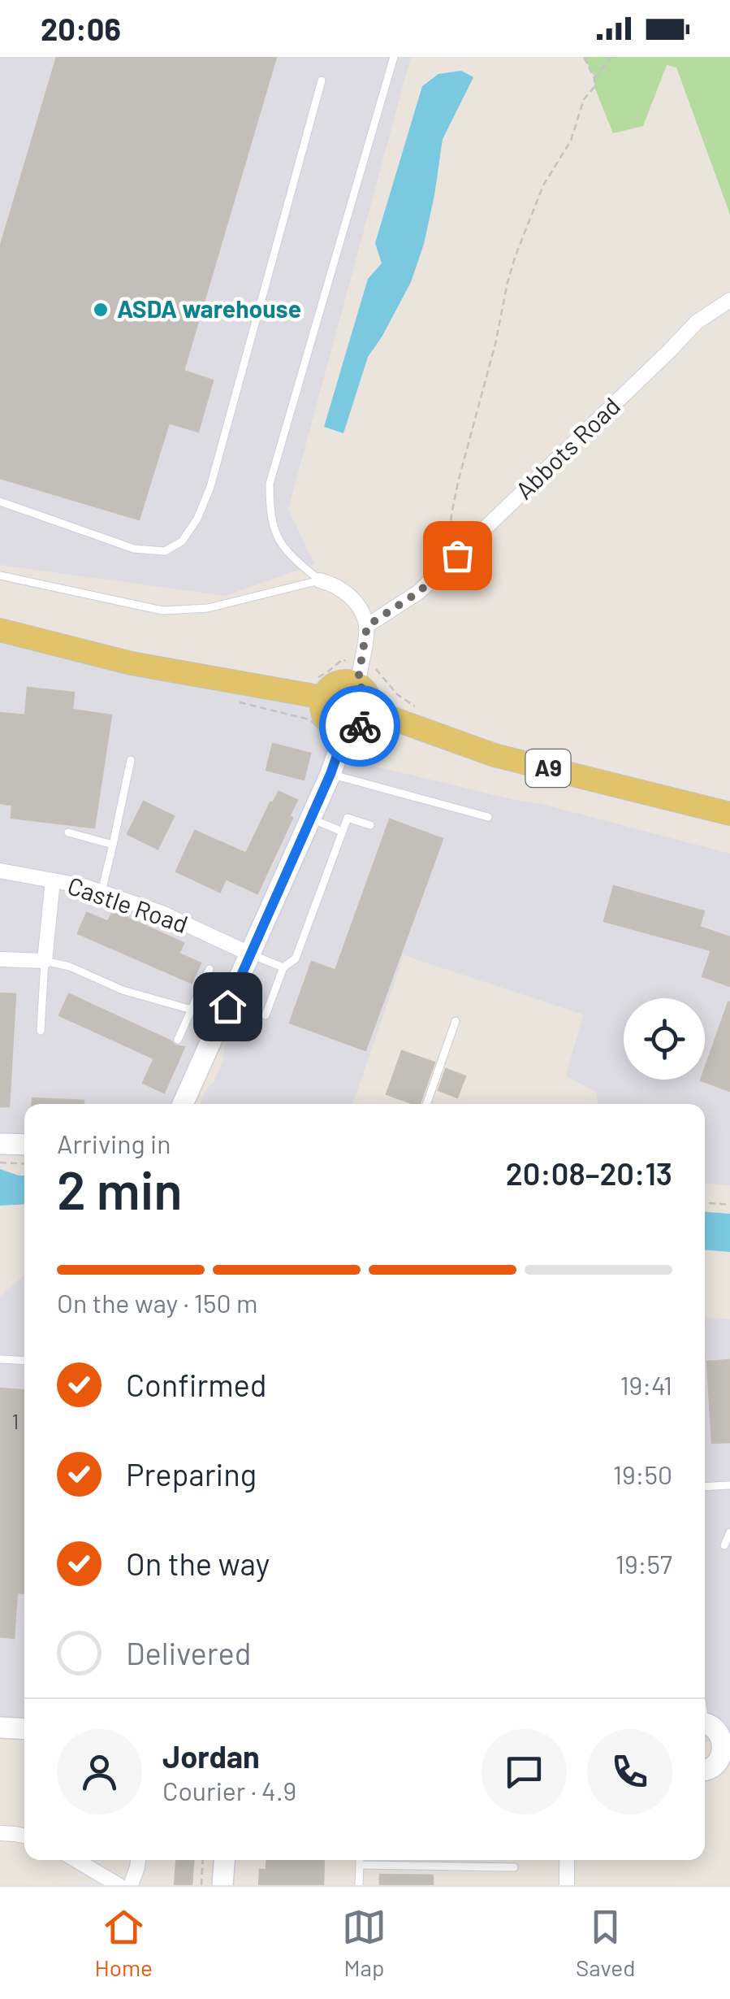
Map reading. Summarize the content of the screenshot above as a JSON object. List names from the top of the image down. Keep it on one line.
{"streets":{"main road":["A9"],"street":["Abbots Road","Castle Road"]},"places":["ASDA warehouse"],"house_numbers":["1"],"page":{"status":"20:06","heading":["2 min","Arriving in","20:08–20:13"],"panel":["Jordan","Courier · 4.9"],"bar":"On the way · 150 m","list":[["Confirmed","19:41"],["Preparing","19:50"],["On the way","19:57"],"Delivered"],"tabs":["Home","Map","Saved"]}}
